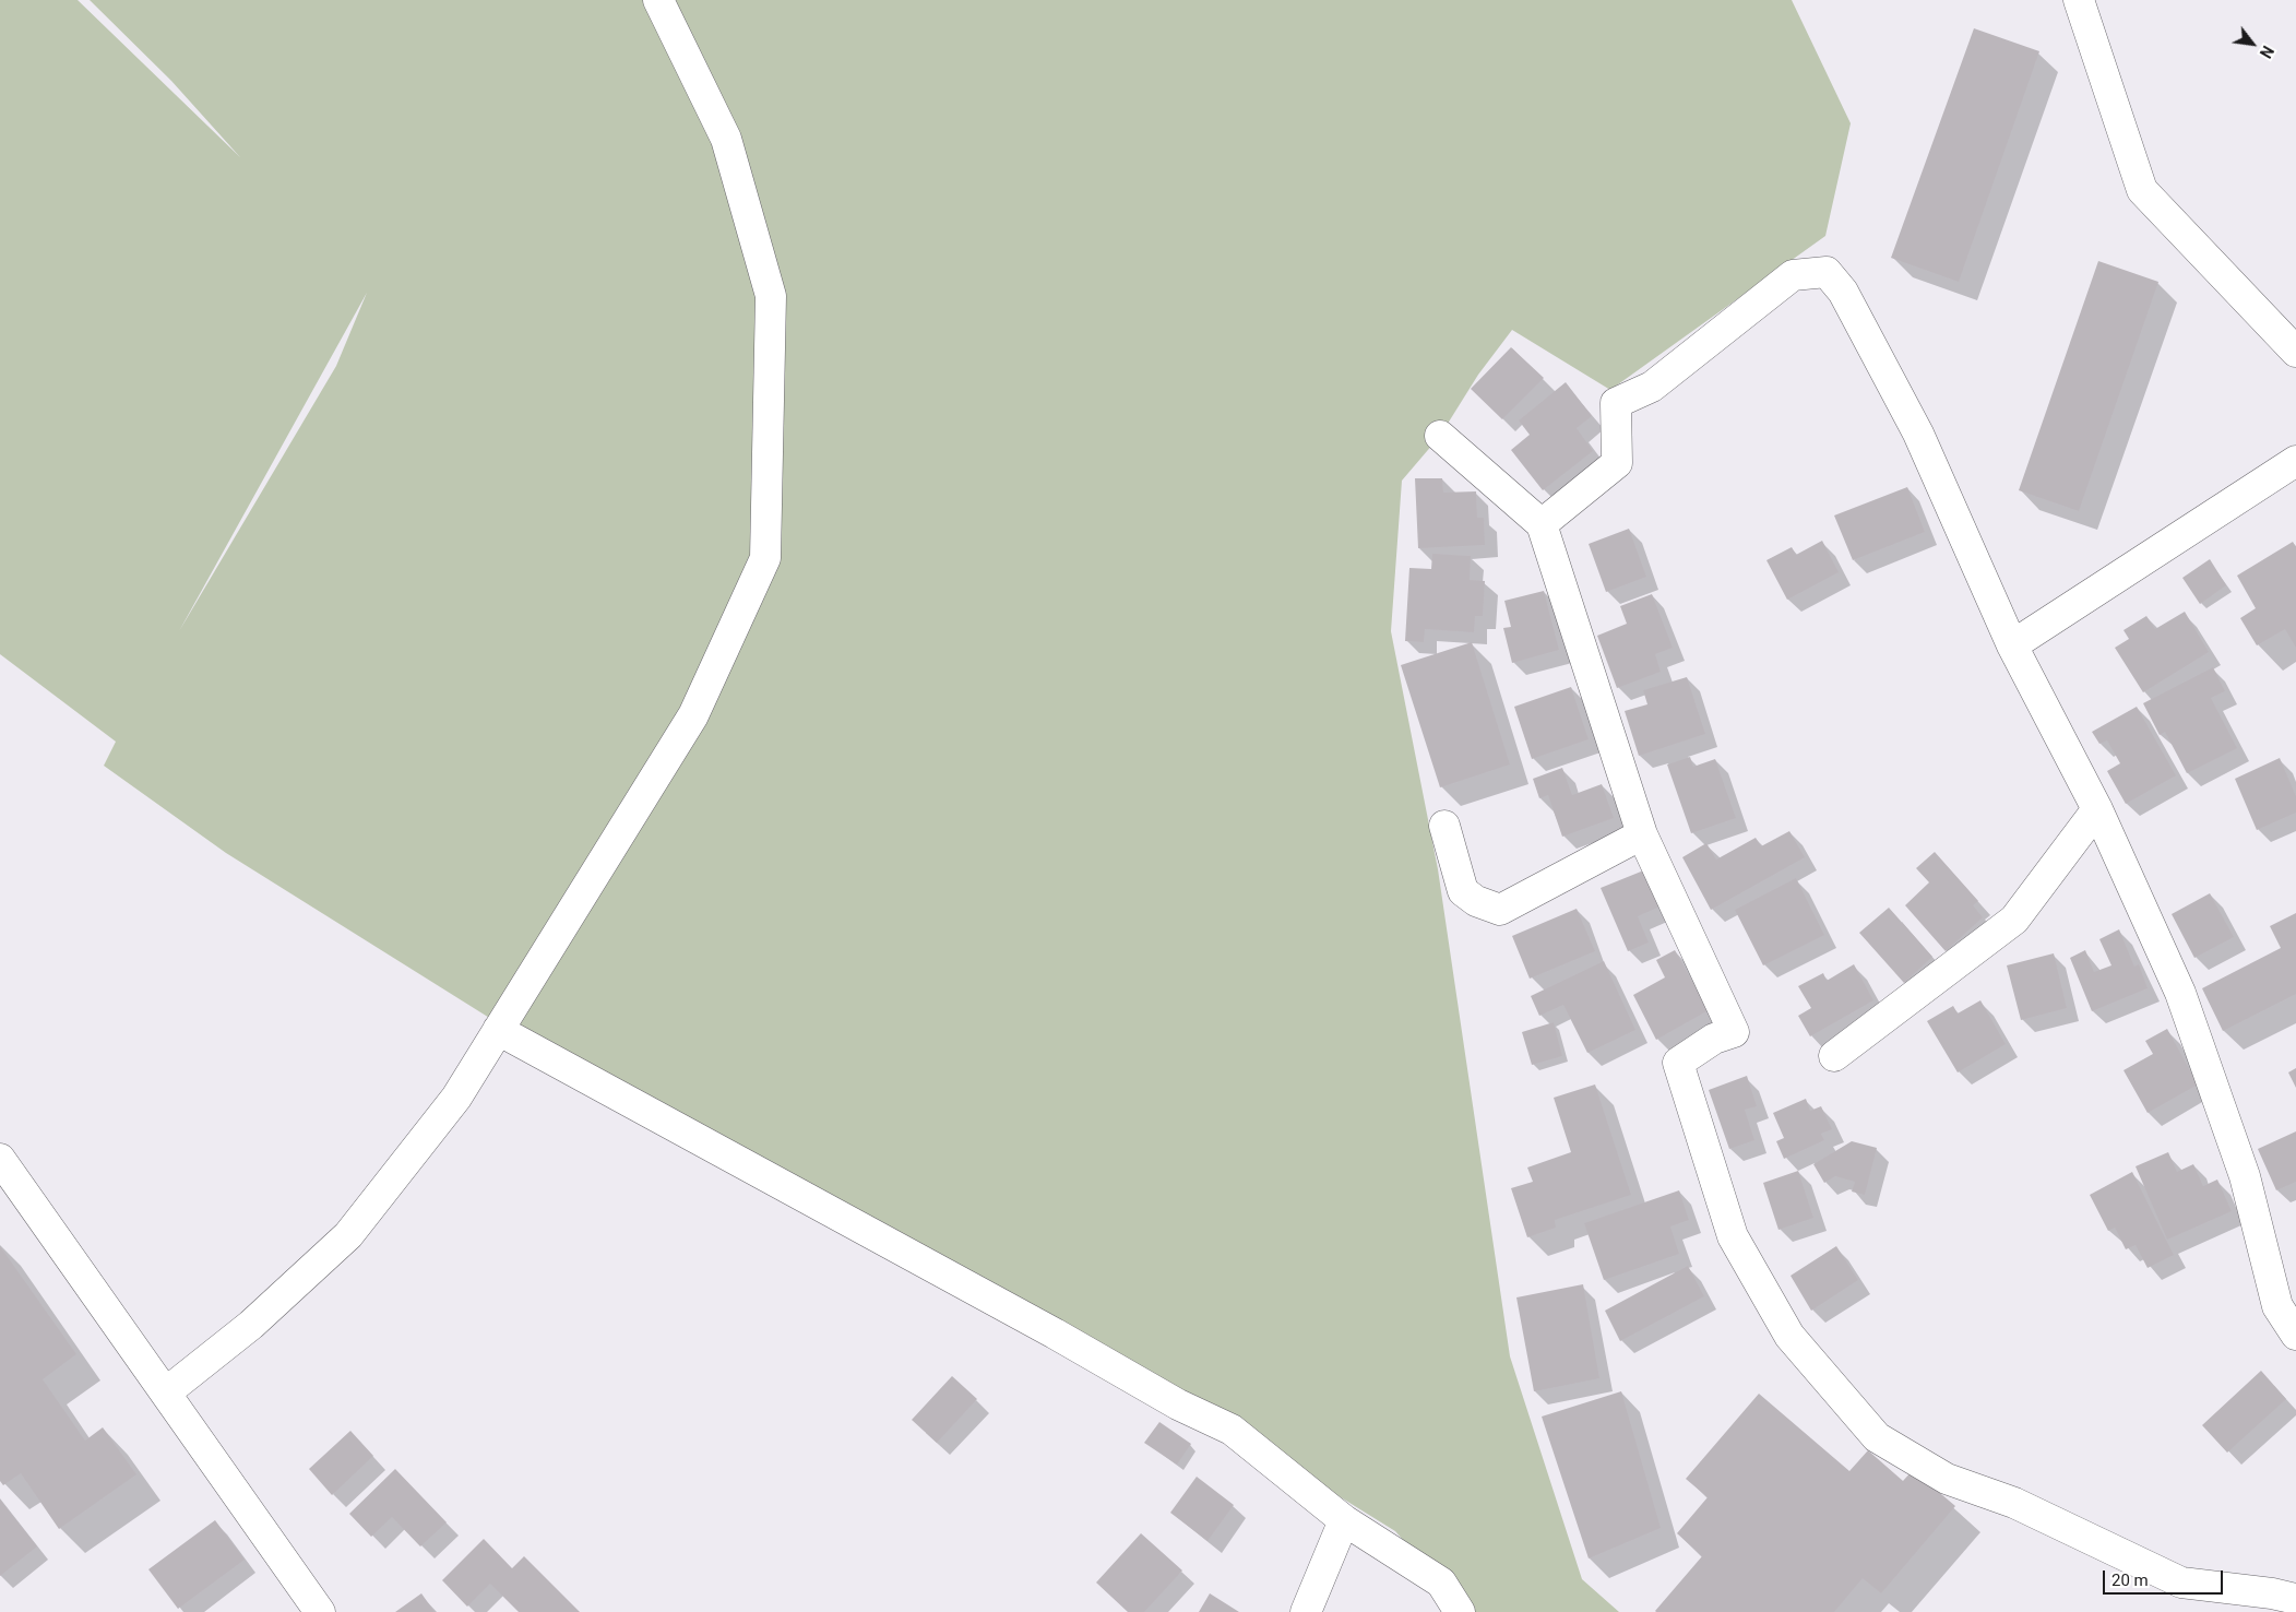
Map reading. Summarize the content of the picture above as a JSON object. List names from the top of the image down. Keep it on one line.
{"scale_bar":"20 m","north":"bottom right"}
